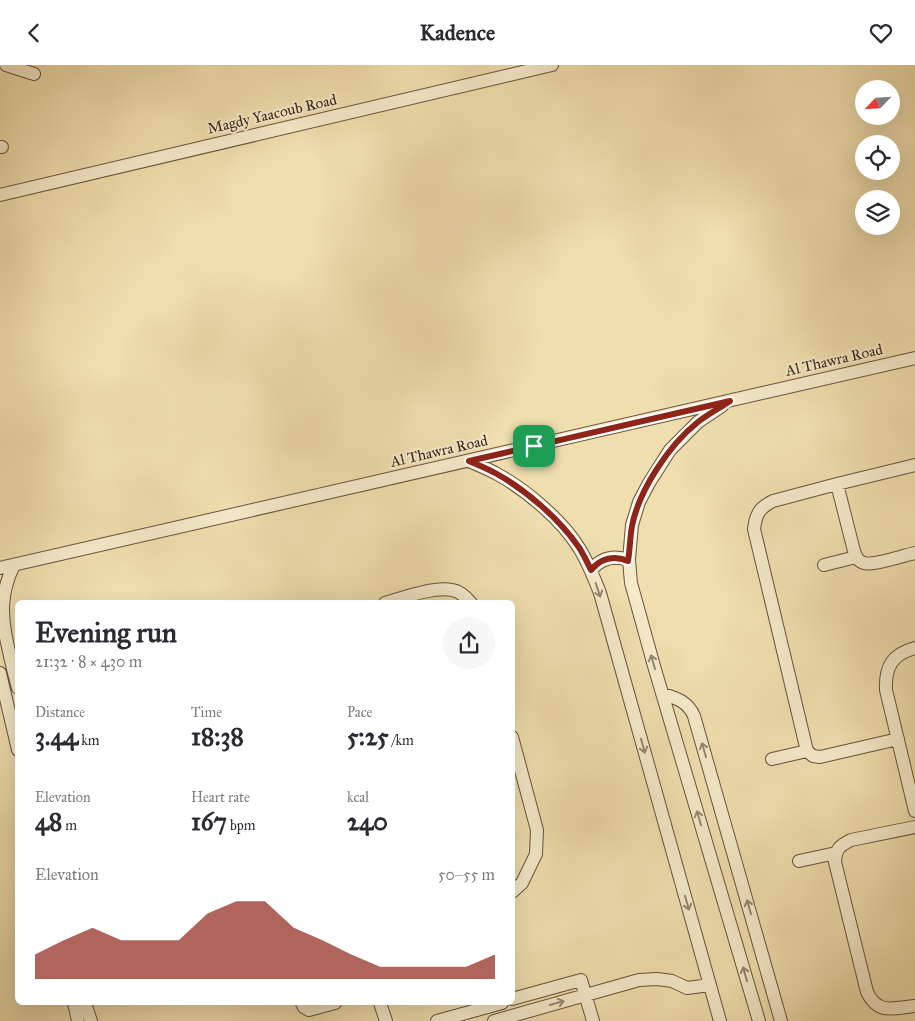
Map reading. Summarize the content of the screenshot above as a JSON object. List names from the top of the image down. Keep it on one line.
{"streets":{"street":["Magdy Yaacoub Road","Al Thawra Road"]},"north":"bottom left","page":{"header":"Kadence","heading":["Evening run","21:32 · 8 × 430 m"],"stats":[["Distance","3.44 km"],["Time","18:38"],["Pace","5:25 /km"],["Elevation","48 m"],["Heart rate","167 bpm"],["kcal","240"]],"chart":["Elevation","50–55 m"]}}
